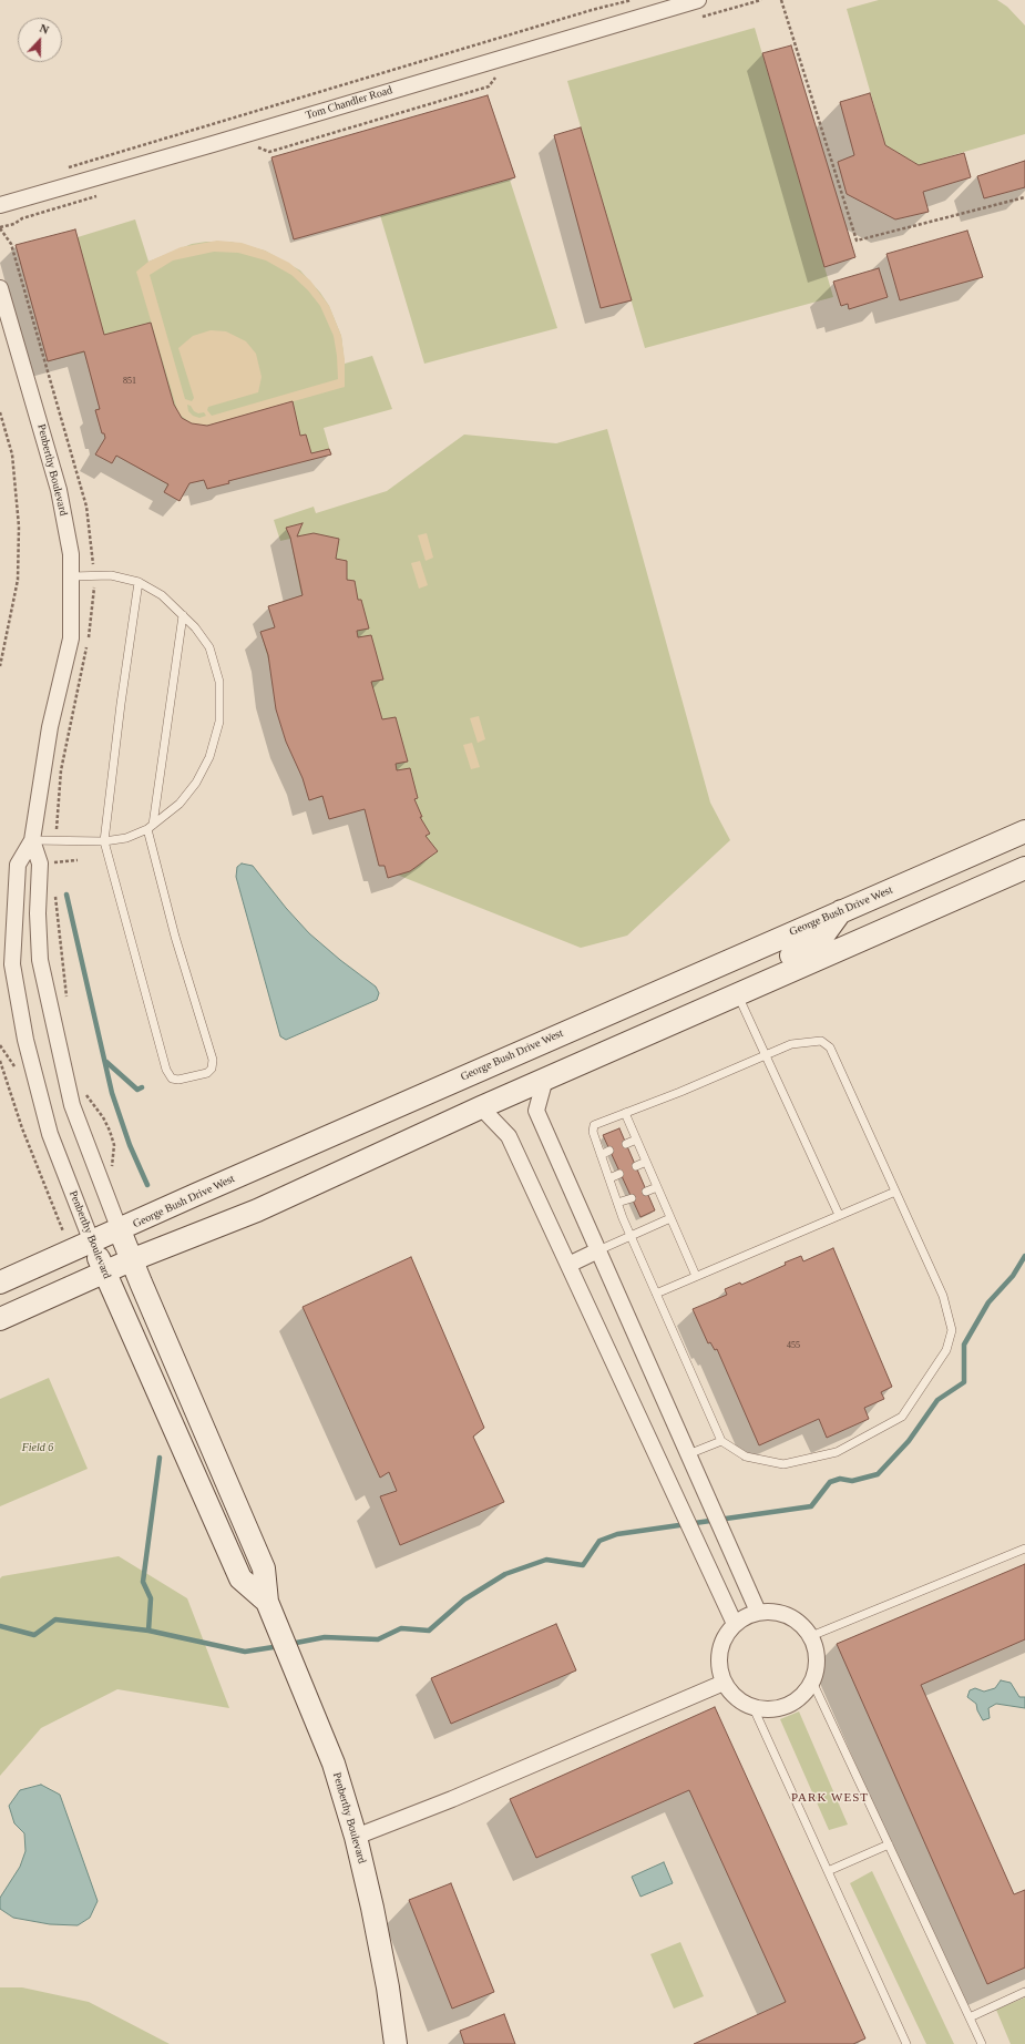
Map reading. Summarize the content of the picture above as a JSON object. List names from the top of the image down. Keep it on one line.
{"streets":{"main road":["Penberthy Boulevard","George Bush Drive West"],"street":["Tom Chandler Road"]},"crossings":[["Penberthy Boulevard","George Bush Drive West"]],"districts":["PARK WEST"],"parks":["Field 6"],"house_numbers":["851","455"],"north":"top"}
